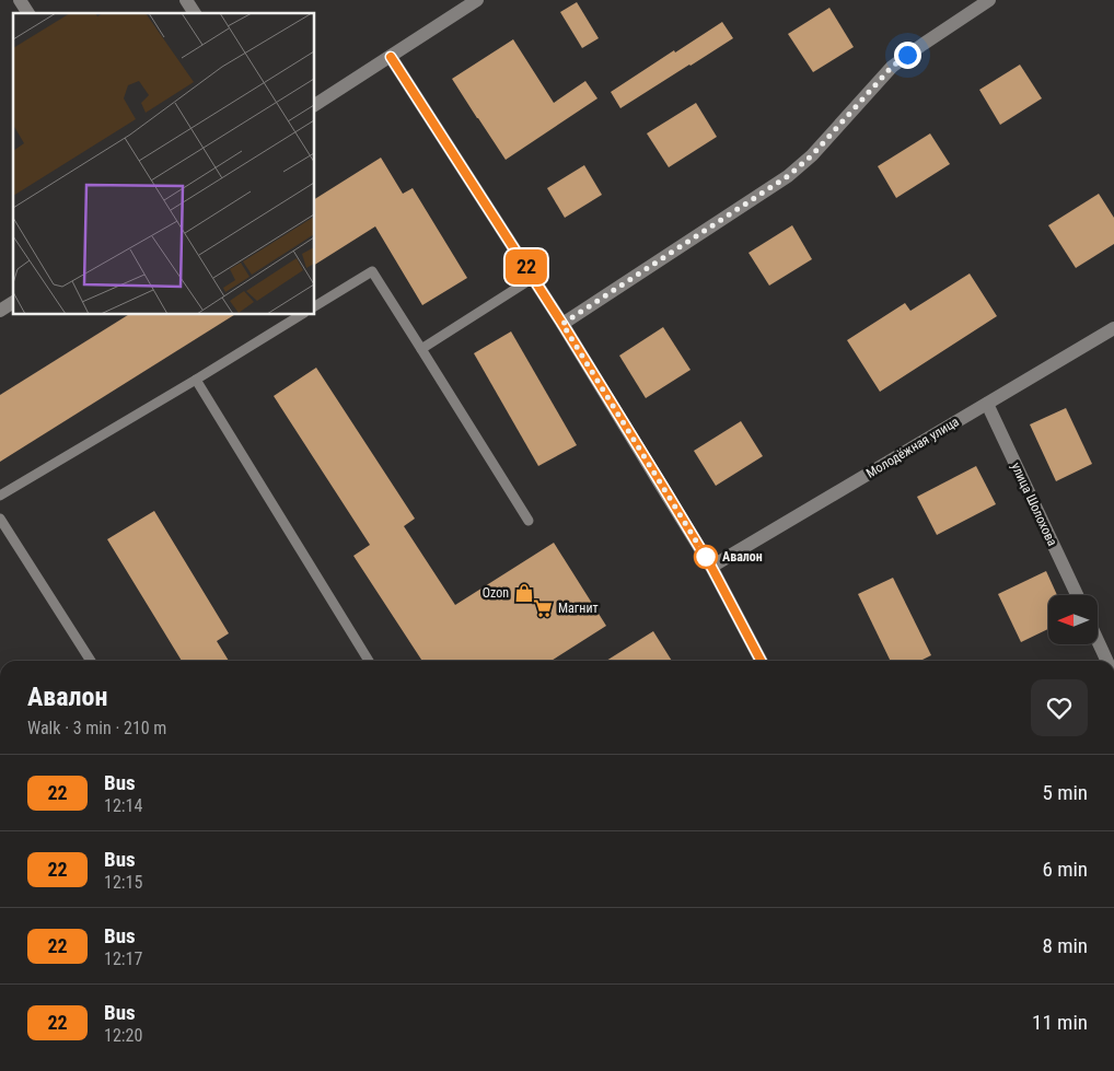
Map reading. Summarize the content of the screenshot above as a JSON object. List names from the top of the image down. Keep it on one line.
{"streets":{"street":["Молодёжная улица","улица Шолохова"]},"crossings":[["Молодёжная улица","улица Шолохова"]],"places":{"other":["Авалон"],"shop":["Ozon"],"supermarket":["Магнит"]},"lines":["bus line 22"],"north":"left","page":{"on_map":"22","heading":["Авалон","Walk · 3 min · 210 m"],"list":[{"mark":"22","name":"Bus","note":"12:14","value":"5 min"},{"mark":"22","name":"Bus","note":"12:15","value":"6 min"},{"mark":"22","name":"Bus","note":"12:17","value":"8 min"},{"mark":"22","name":"Bus","note":"12:20","value":"11 min"}]}}
